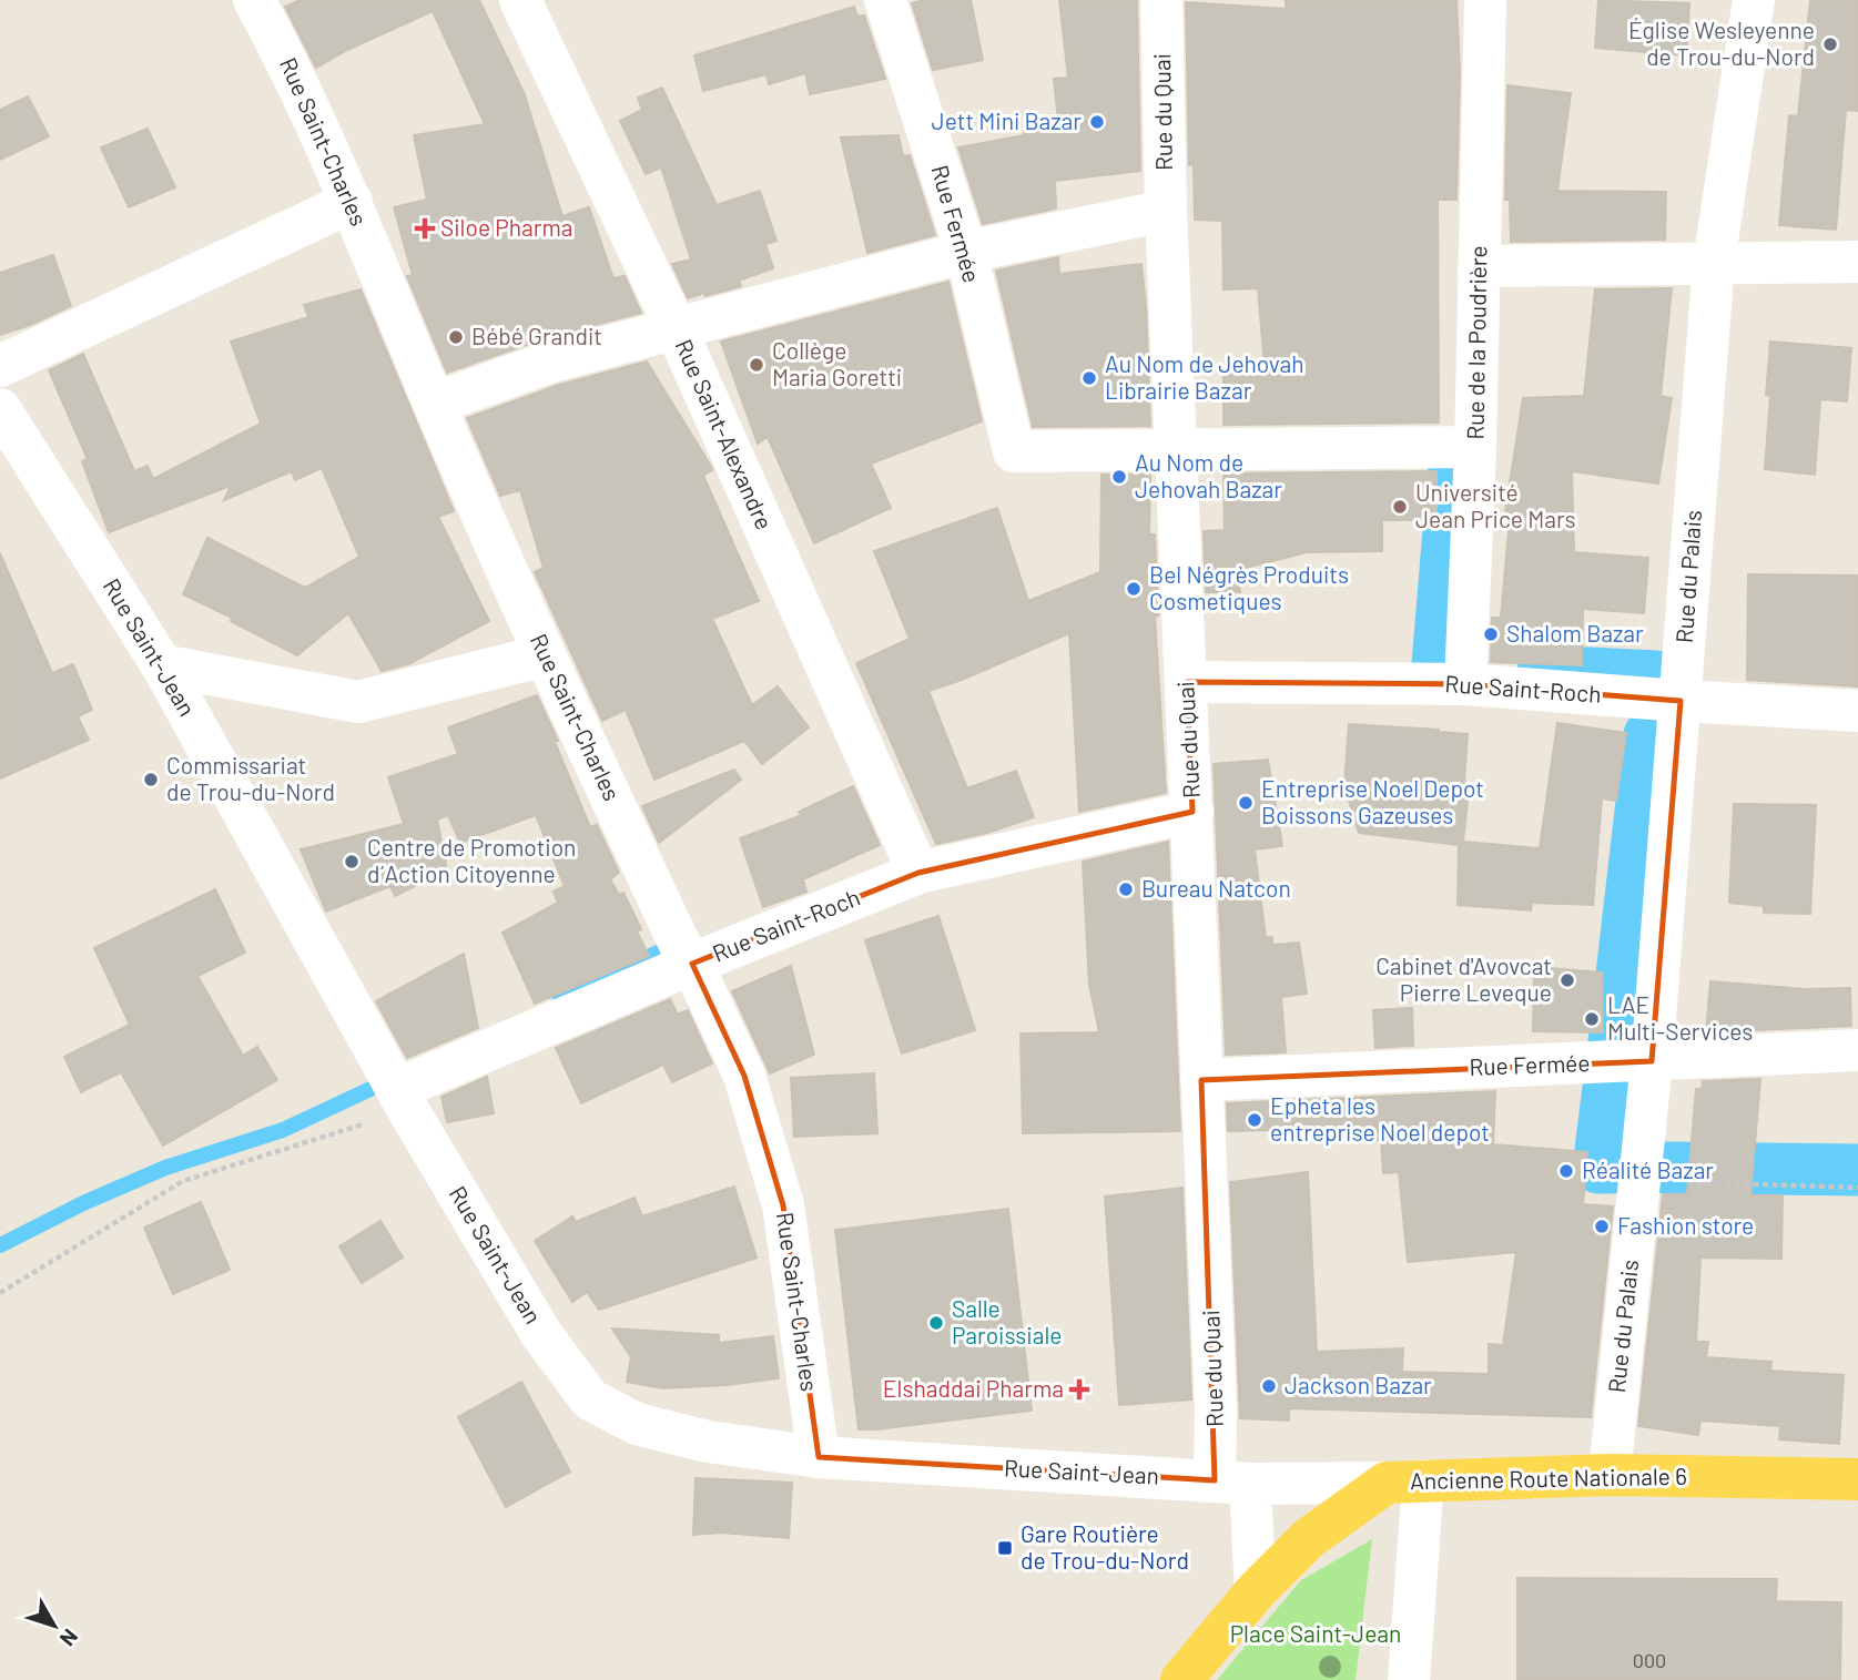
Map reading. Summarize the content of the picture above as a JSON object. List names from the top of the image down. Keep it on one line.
{"streets":{"main road":["Ancienne Route Nationale 6"],"street":["Rue du Quai","Rue Saint-Charles","Rue Fermée","Rue de la Poudrière","Rue Saint-Alexandre","Rue du Palais","Rue Saint-Jean","Rue Saint-Roch"]},"crossings":[["Rue du Quai","Rue Fermée"],["Rue du Quai","Rue Saint-Jean"],["Rue du Quai","Rue Saint-Roch"],["Rue du Quai","Ancienne Route Nationale 6"],["Rue Saint-Charles","Rue Saint-Jean"],["Rue Saint-Charles","Rue Saint-Roch"],["Rue Fermée","Rue du Palais"],["Rue de la Poudrière","Rue Saint-Roch"],["Rue Saint-Alexandre","Rue Saint-Roch"],["Rue du Palais","Rue Saint-Roch"],["Rue du Palais","Ancienne Route Nationale 6"],["Rue Saint-Jean","Rue Saint-Roch"],["Rue Saint-Jean","Ancienne Route Nationale 6"]],"parks":["Place Saint-Jean"],"places":{"other":["Église Wesleyenne de Trou-du-Nord","Jett Mini Bazar","Bébé Grandit","Collège Maria Goretti","Au Nom de Jehovah Librairie Bazar","Au Nom de Jehovah Bazar","Université Jean Price Mars","Bel Négrès Produits Cosmetiques","Shalom Bazar","Commissariat de Trou-du-Nord","Entreprise Noel Depot Boissons Gazeuses","Centre de Promotion d´Action Citoyenne","Bureau Natcon","Cabinet d'Avovcat Pierre Leveque","LAE Multi-Services","Epheta les entreprise Noel depot","Réalité Bazar","Fashion store","Salle Paroissiale","Jackson Bazar"],"health":["Siloe Pharma","Elshaddai Pharma"],"transit":["Gare Routière de Trou-du-Nord"]},"house_numbers":["000"],"north":"bottom right"}
